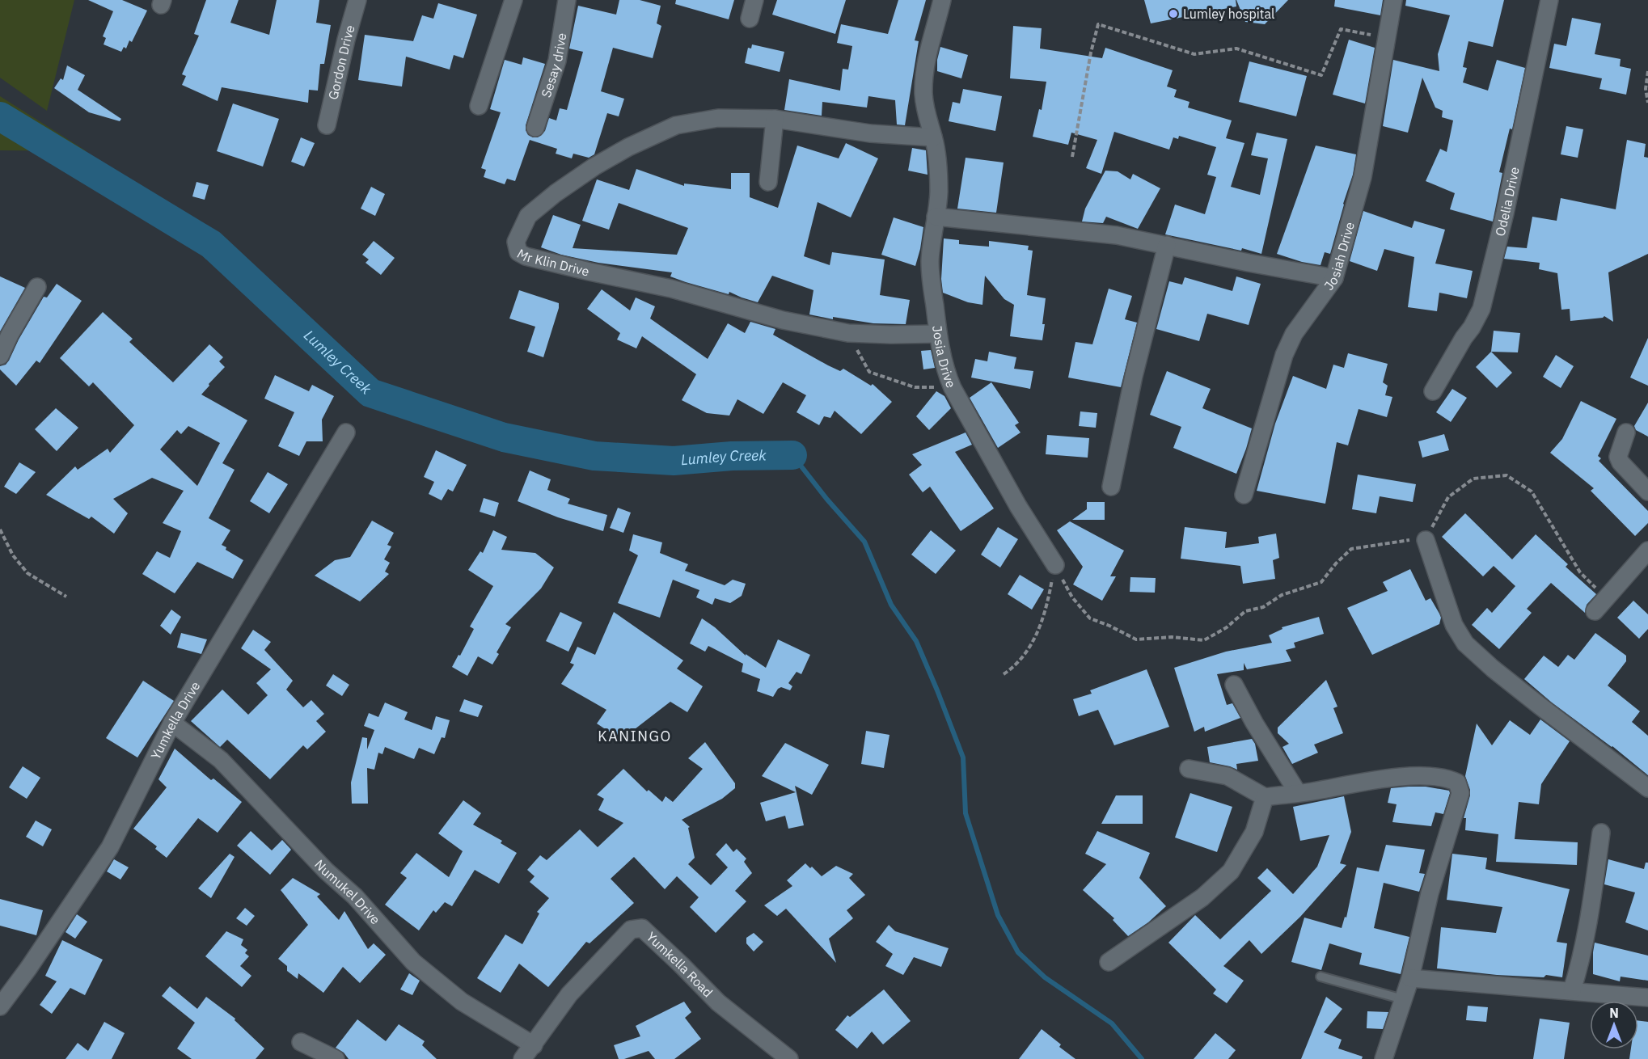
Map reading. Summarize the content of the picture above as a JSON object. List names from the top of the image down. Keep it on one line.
{"streets":{"street":["Gordon Drive","Sesay drive","Odelia Drive","Josiah Drive","Mr Klin Drive","Josia Drive","Yumkella Drive","Numukel Drive","Yumkella Road"]},"crossings":[["Mr Klin Drive","Josia Drive"],["Yumkella Drive","Numukel Drive"],["Numukel Drive","Yumkella Road"]],"districts":["KANINGO"],"water":["Lumley Creek"],"places":["Lumley hospital"],"north":"top"}
